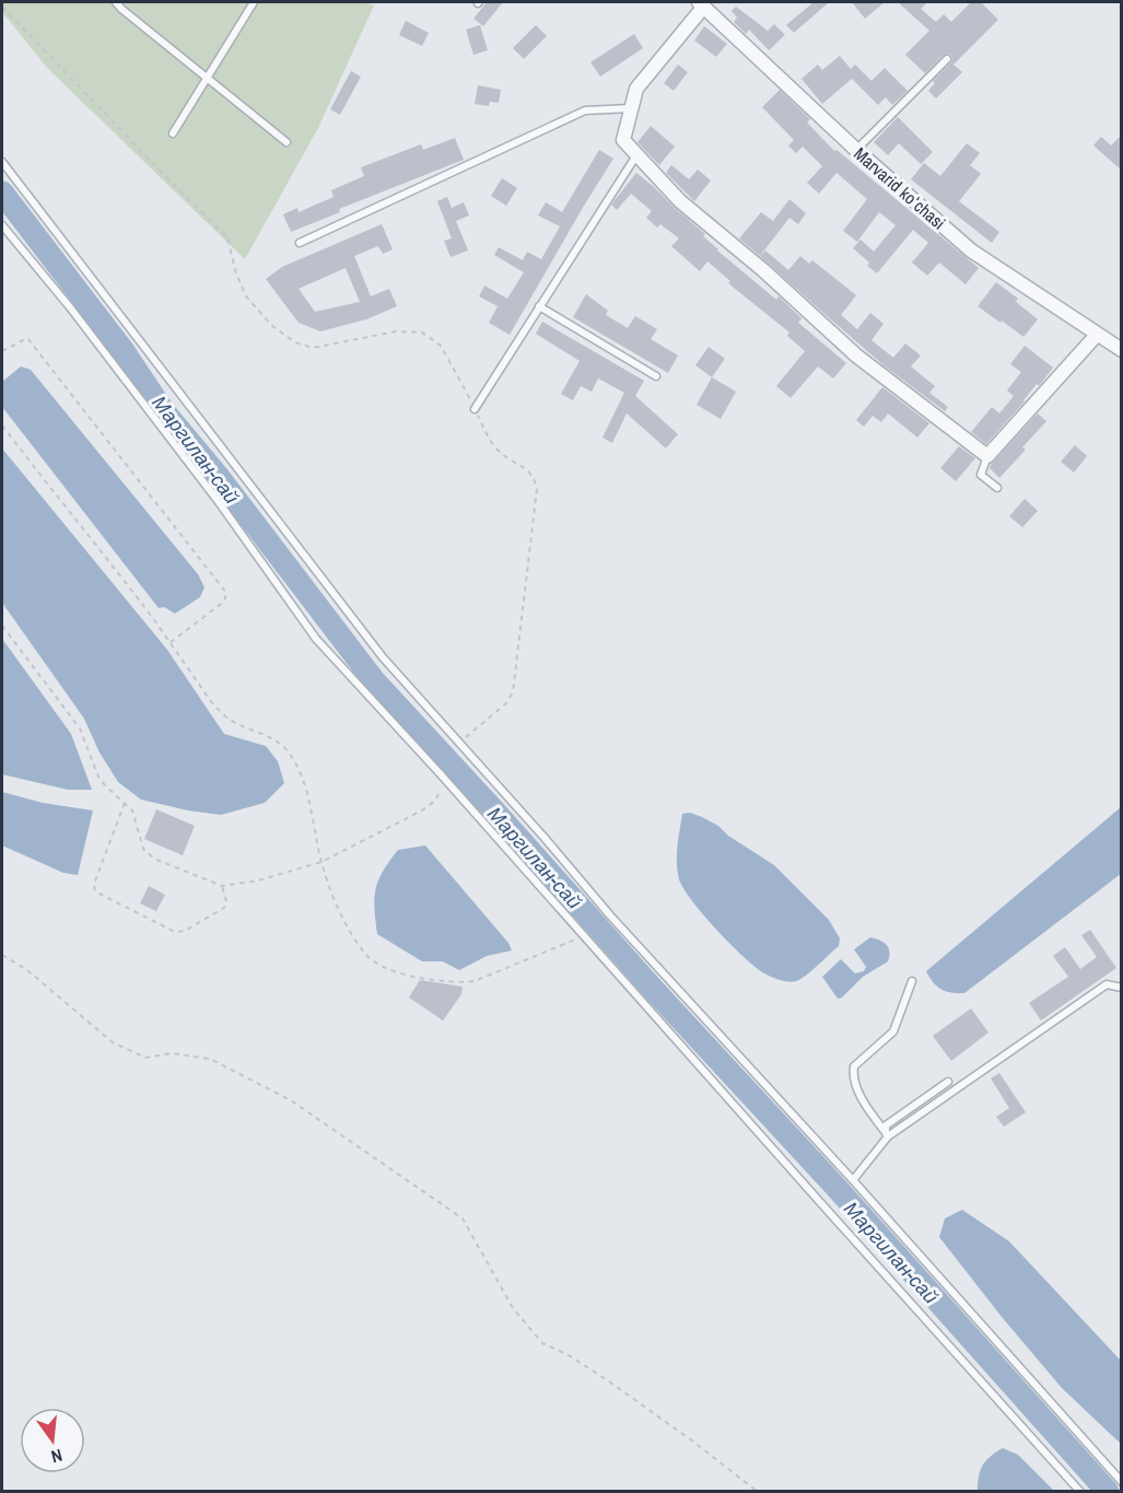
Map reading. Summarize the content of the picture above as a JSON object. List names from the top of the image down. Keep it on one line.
{"streets":{"street":["Marvarid koʻchasi"]},"water":["Маргилан-сай"],"north":"bottom"}
